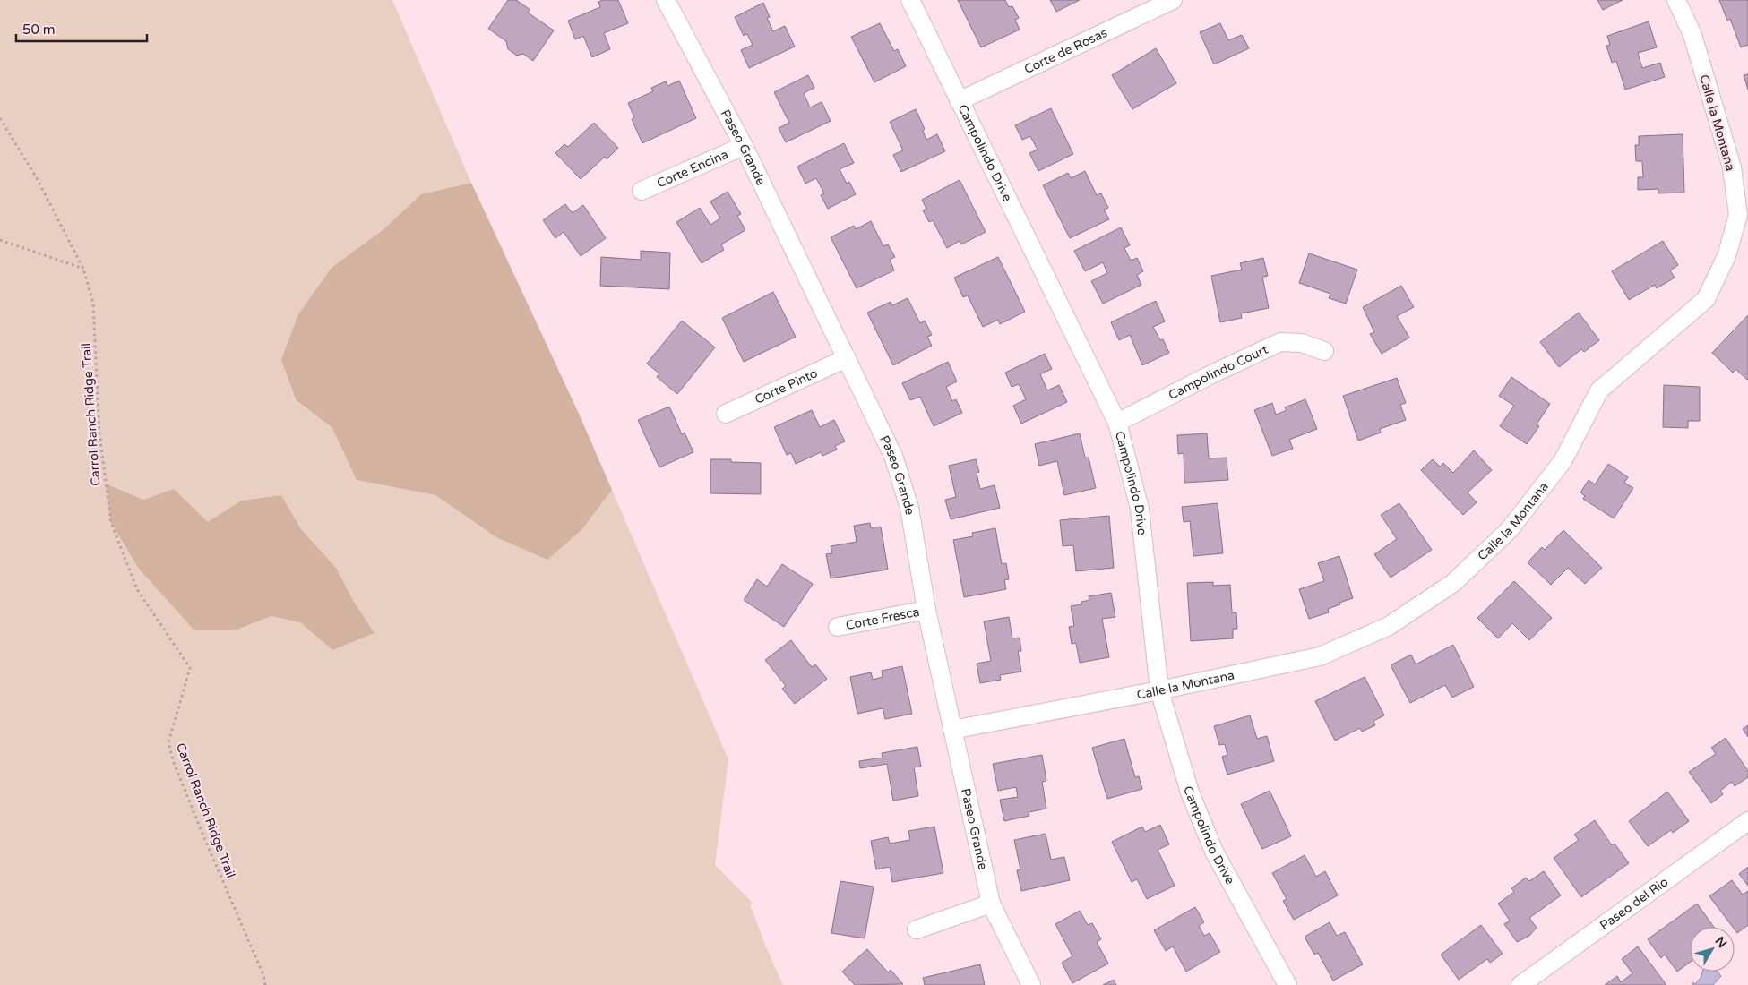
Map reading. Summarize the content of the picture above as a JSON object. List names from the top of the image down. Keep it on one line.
{"streets":{"street":["Corte de Rosas","Calle la Montana","Paseo Grande","Campolindo Drive","Corte Encina","Campolindo Court","Corte Pinto","Corte Fresca","Paseo del Rio"],"path":["Carrol Ranch Ridge Trail"]},"crossings":[["Corte de Rosas","Campolindo Drive"],["Calle la Montana","Paseo Grande"],["Calle la Montana","Campolindo Drive"],["Paseo Grande","Corte Encina"],["Paseo Grande","Corte Pinto"],["Paseo Grande","Corte Fresca"],["Campolindo Drive","Campolindo Court"]],"scale_bar":"50 m","north":"top right"}
